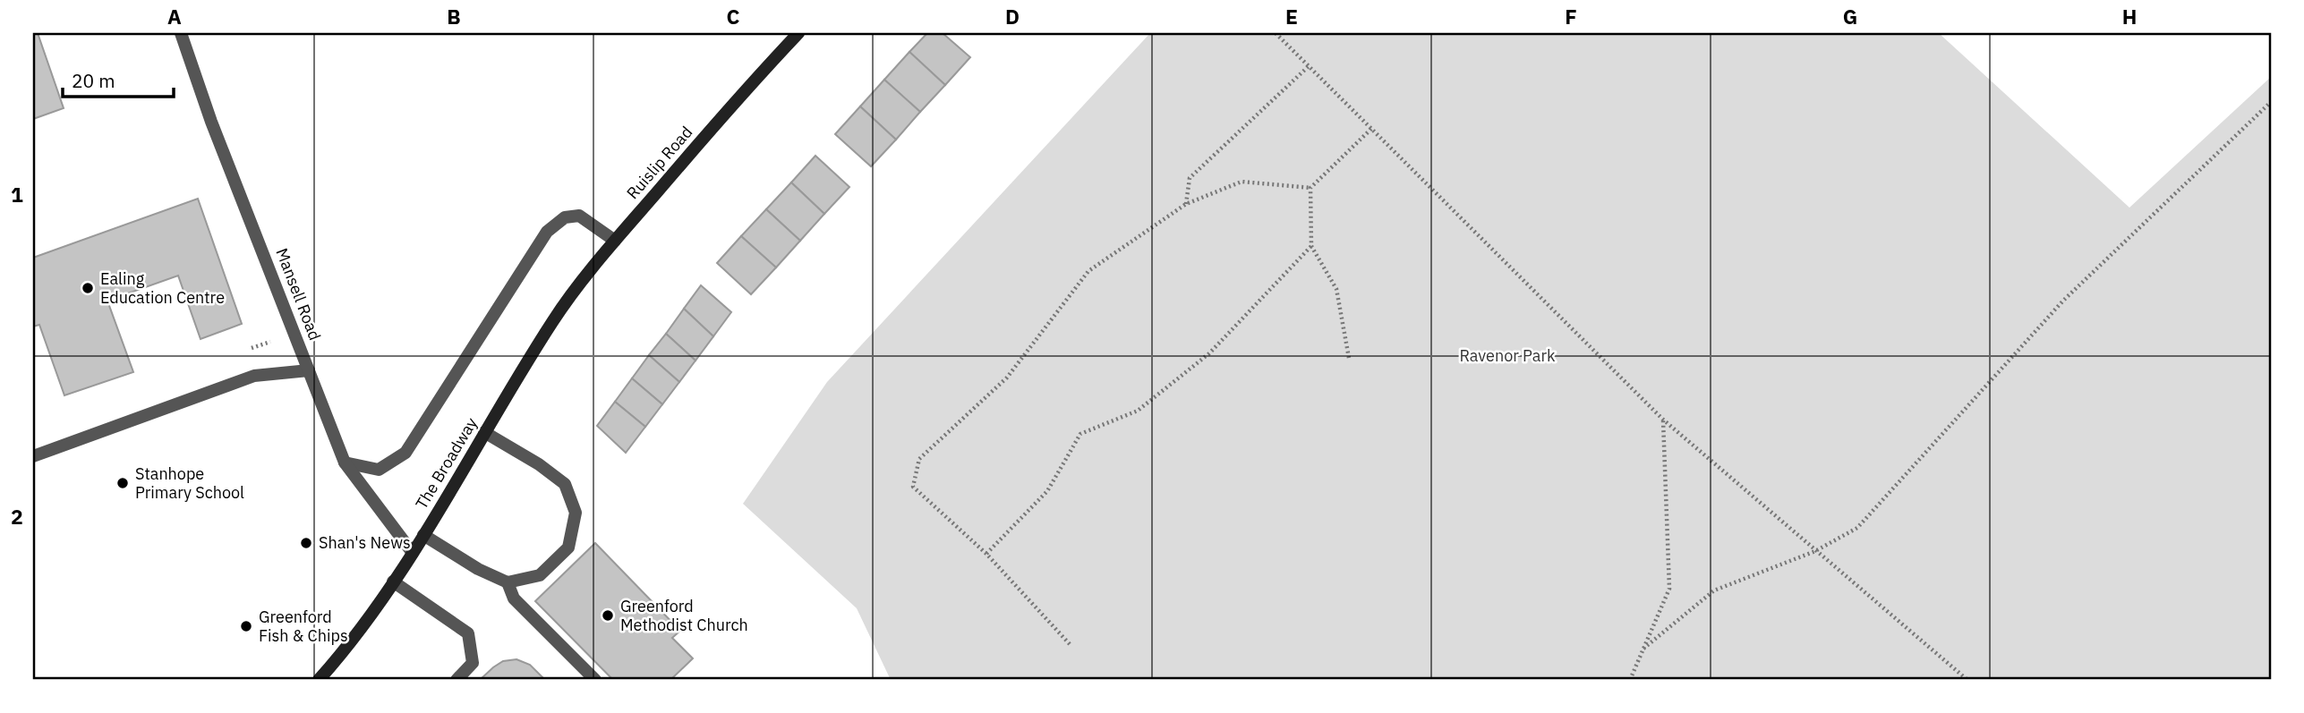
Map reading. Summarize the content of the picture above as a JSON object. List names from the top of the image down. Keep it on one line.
{"streets":{"main road":["Ruislip Road","The Broadway"],"street":["Mansell Road"]},"crossings":[["Ruislip Road","The Broadway"],["Mansell Road","The Broadway"]],"parks":["Ravenor Park"],"places":["Ealing Education Centre","Stanhope Primary School","Shan's News","Greenford Methodist Church","Greenford Fish & Chips"],"scale_bar":"20 m","grid":{"columns":["A","B","C","D","E","F","G","H"],"rows":["1","2"]}}
